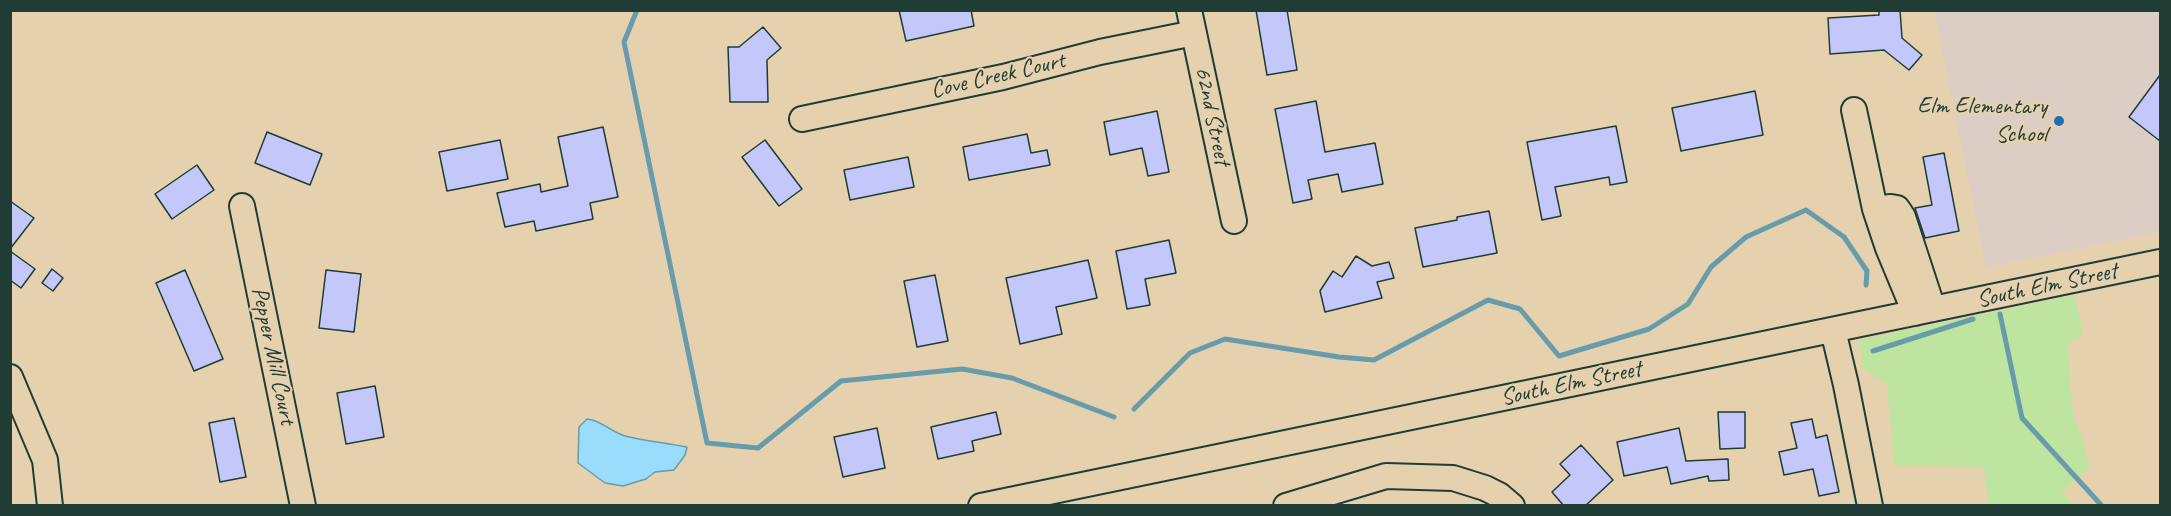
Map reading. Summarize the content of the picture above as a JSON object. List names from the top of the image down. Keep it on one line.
{"streets":{"street":["Cove Creek Court","62nd Street","South Elm Street","Pepper Mill Court"]},"crossings":[["Cove Creek Court","62nd Street"]],"places":["Elm Elementary School"]}
